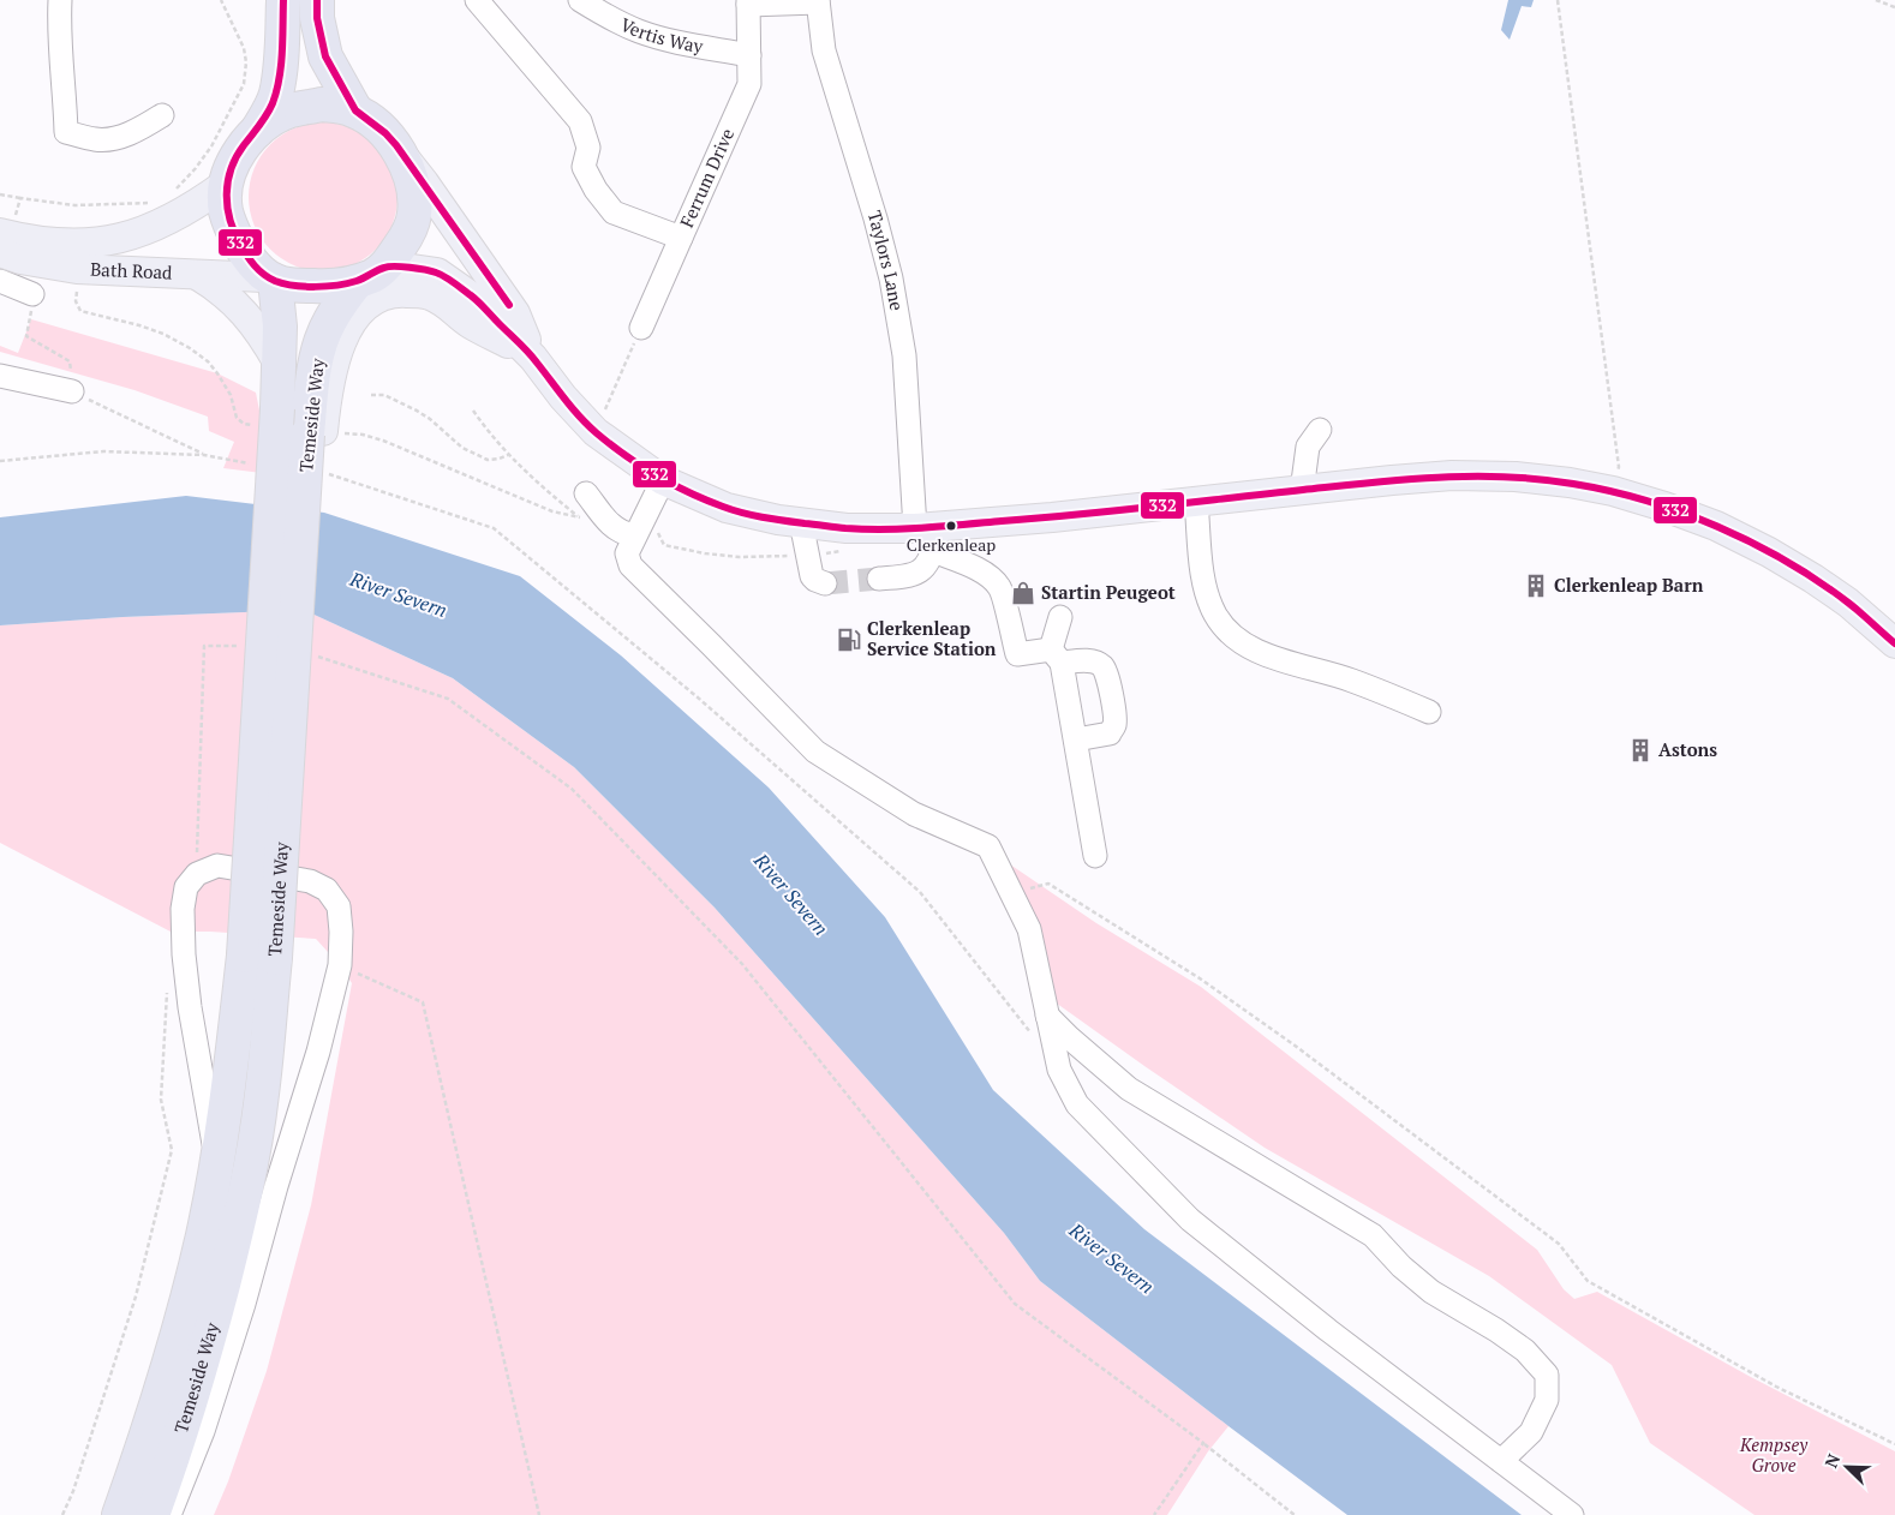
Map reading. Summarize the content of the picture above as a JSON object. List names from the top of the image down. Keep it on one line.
{"streets":{"highway":["Temeside Way"],"main road":["Bath Road"],"street":["Vertis Way","Ferrum Drive","Taylors Lane"]},"crossings":[["Vertis Way","Ferrum Drive"],["Ferrum Drive","Taylors Lane"],["Bath Road","Temeside Way"]],"water":["River Severn"],"parks":["Kempsey Grove"],"places":{"other":["Clerkenleap"],"building":["Clerkenleap Barn","Astons"],"shop":["Startin Peugeot"],"fuel station":["Clerkenleap Service Station"]},"lines":["transit line 332"],"north":"top left"}
